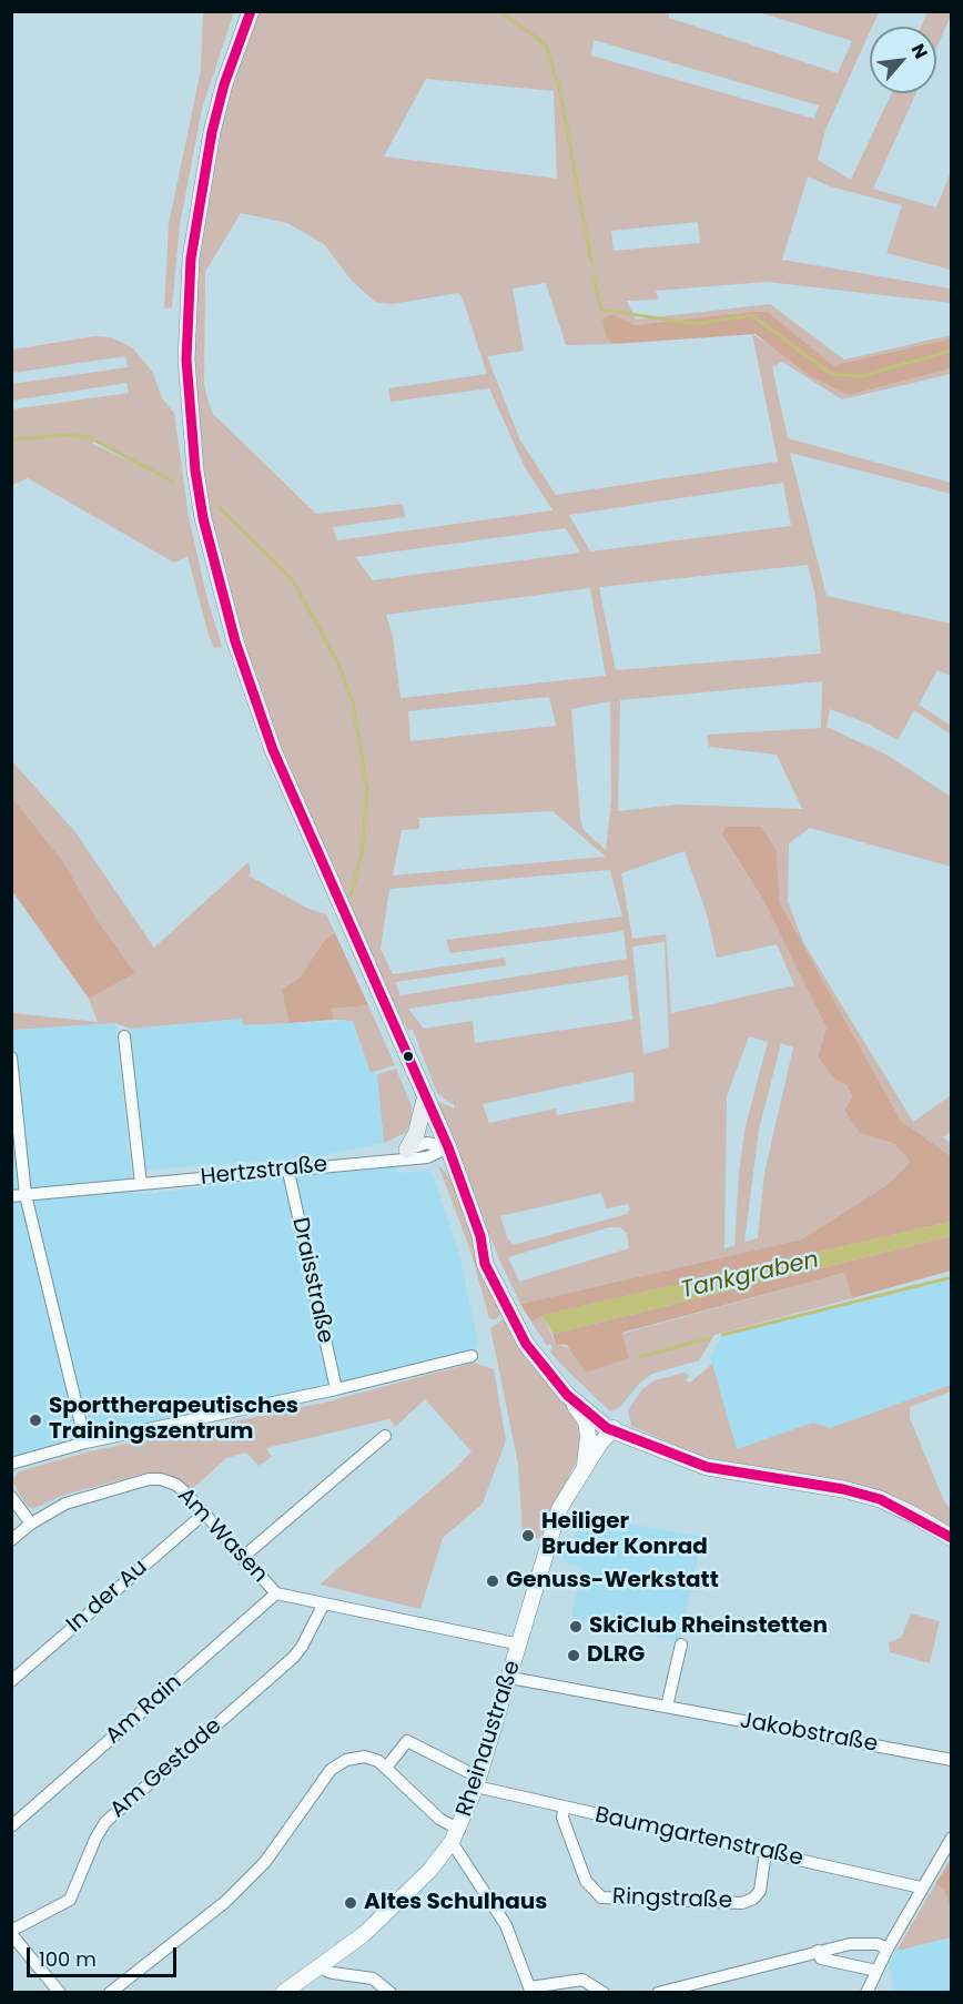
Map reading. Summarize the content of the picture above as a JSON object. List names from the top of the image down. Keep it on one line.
{"streets":{"street":["Hertzstraße","Draisstraße","Am Wasen","In der Au","Am Rain","Jakobstraße","Rheinaustraße","Am Gestade","Baumgartenstraße","Ringstraße"]},"crossings":[["Hertzstraße","Draisstraße"],["Am Wasen","In der Au"],["Am Wasen","Am Rain"],["Am Wasen","Rheinaustraße"],["Am Wasen","Am Gestade"],["Jakobstraße","Rheinaustraße"],["Rheinaustraße","Baumgartenstraße"],["Baumgartenstraße","Ringstraße"]],"water":["Tankgraben"],"places":["Sporttherapeutisches Trainingszentrum","Heiliger Bruder Konrad","Genuss-Werkstatt","SkiClub Rheinstetten","DLRG","Altes Schulhaus"],"scale_bar":"100 m","north":"top right"}
